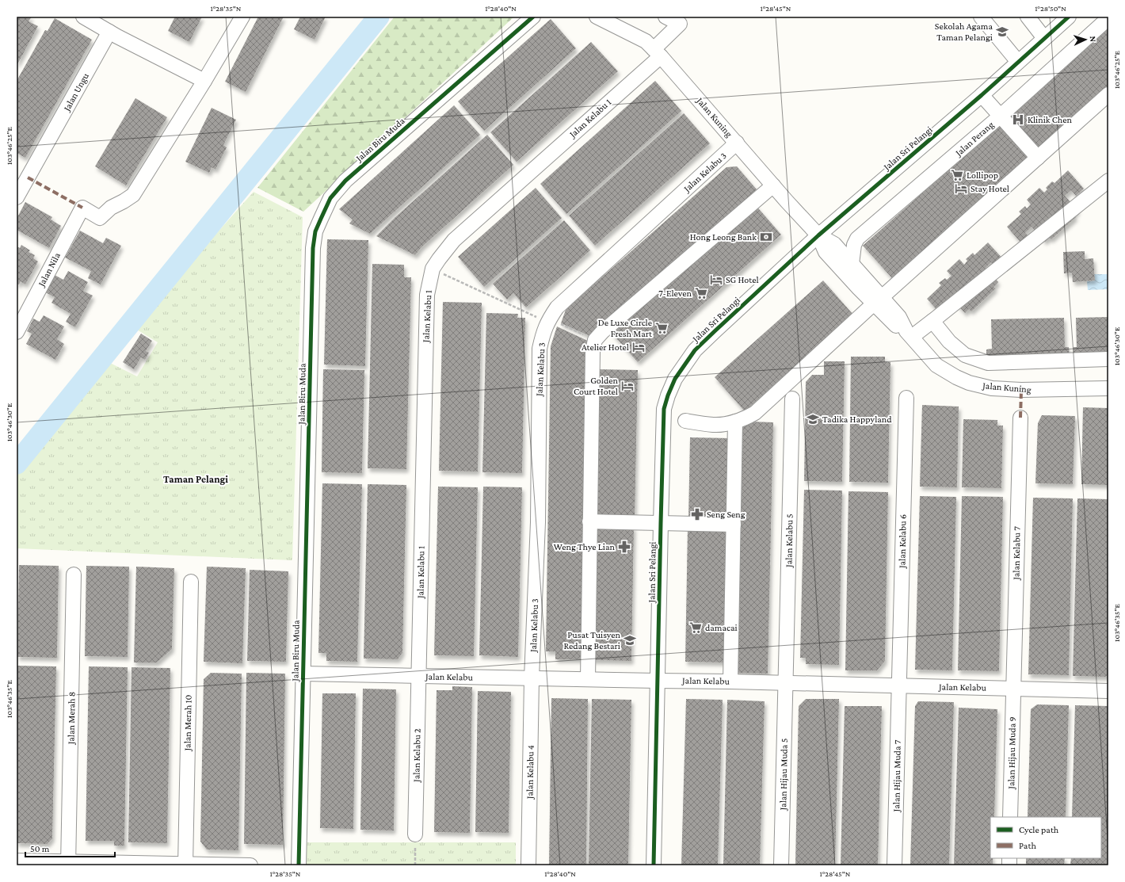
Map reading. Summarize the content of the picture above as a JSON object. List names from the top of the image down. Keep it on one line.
{"streets":{"street":["Jalan Ungu","Jalan Kuning","Jalan Kelabu 1","Jalan Perang","Jalan Biru Muda","Jalan Sri Pelangi","Jalan Kelabu 3","Jalan Nila","Jalan Kelabu 5","Jalan Kelabu 6","Jalan Kelabu 7","Jalan Kelabu","Jalan Merah 8","Jalan Merah 10","Jalan Hijau Muda 9","Jalan Kelabu 2","Jalan Kelabu 4","Jalan Hijau Muda 5","Jalan Hijau Muda 7"]},"crossings":[["Jalan Kuning","Jalan Kelabu 1"],["Jalan Kuning","Jalan Perang"],["Jalan Kuning","Jalan Sri Pelangi"],["Jalan Kuning","Jalan Kelabu 3"],["Jalan Kelabu 1","Jalan Kelabu"],["Jalan Kelabu 1","Jalan Kelabu 2"],["Jalan Biru Muda","Jalan Kelabu"],["Jalan Sri Pelangi","Jalan Kelabu"],["Jalan Kelabu 3","Jalan Kelabu"],["Jalan Kelabu 3","Jalan Kelabu 4"],["Jalan Kelabu 5","Jalan Kelabu"],["Jalan Kelabu 5","Jalan Hijau Muda 5"],["Jalan Kelabu 6","Jalan Kelabu"],["Jalan Kelabu 6","Jalan Hijau Muda 7"],["Jalan Kelabu 7","Jalan Kelabu"],["Jalan Kelabu 7","Jalan Hijau Muda 9"],["Jalan Kelabu","Jalan Hijau Muda 9"],["Jalan Kelabu","Jalan Kelabu 2"],["Jalan Kelabu","Jalan Kelabu 4"],["Jalan Kelabu","Jalan Hijau Muda 5"],["Jalan Kelabu","Jalan Hijau Muda 7"]],"districts":["Taman Pelangi"],"places":{"school or university":["Sekolah Agama Taman Pelangi","Tadika Happyland","Pusat Tuisyen Redang Bestari"],"hospital":["Klinik Chen"],"supermarket":["Lollipop","7-Eleven","De Luxe Circle Fresh Mart","damacai"],"hotel":["Stay Hotel","SG Hotel","Atelier Hotel","Golden Court Hotel"],"bank":["Hong Leong Bank"],"pharmacy":["Seng Seng","Weng Thye Lian"]},"legend":["Cycle path","Path"],"scale_bar":"50 m","north":"right","coordinates":["1°28'35\"N","1°28'40\"N","1°28'45\"N","1°28'50\"N","103°46'25\"E","103°46'30\"E","103°46'35\"E"]}
